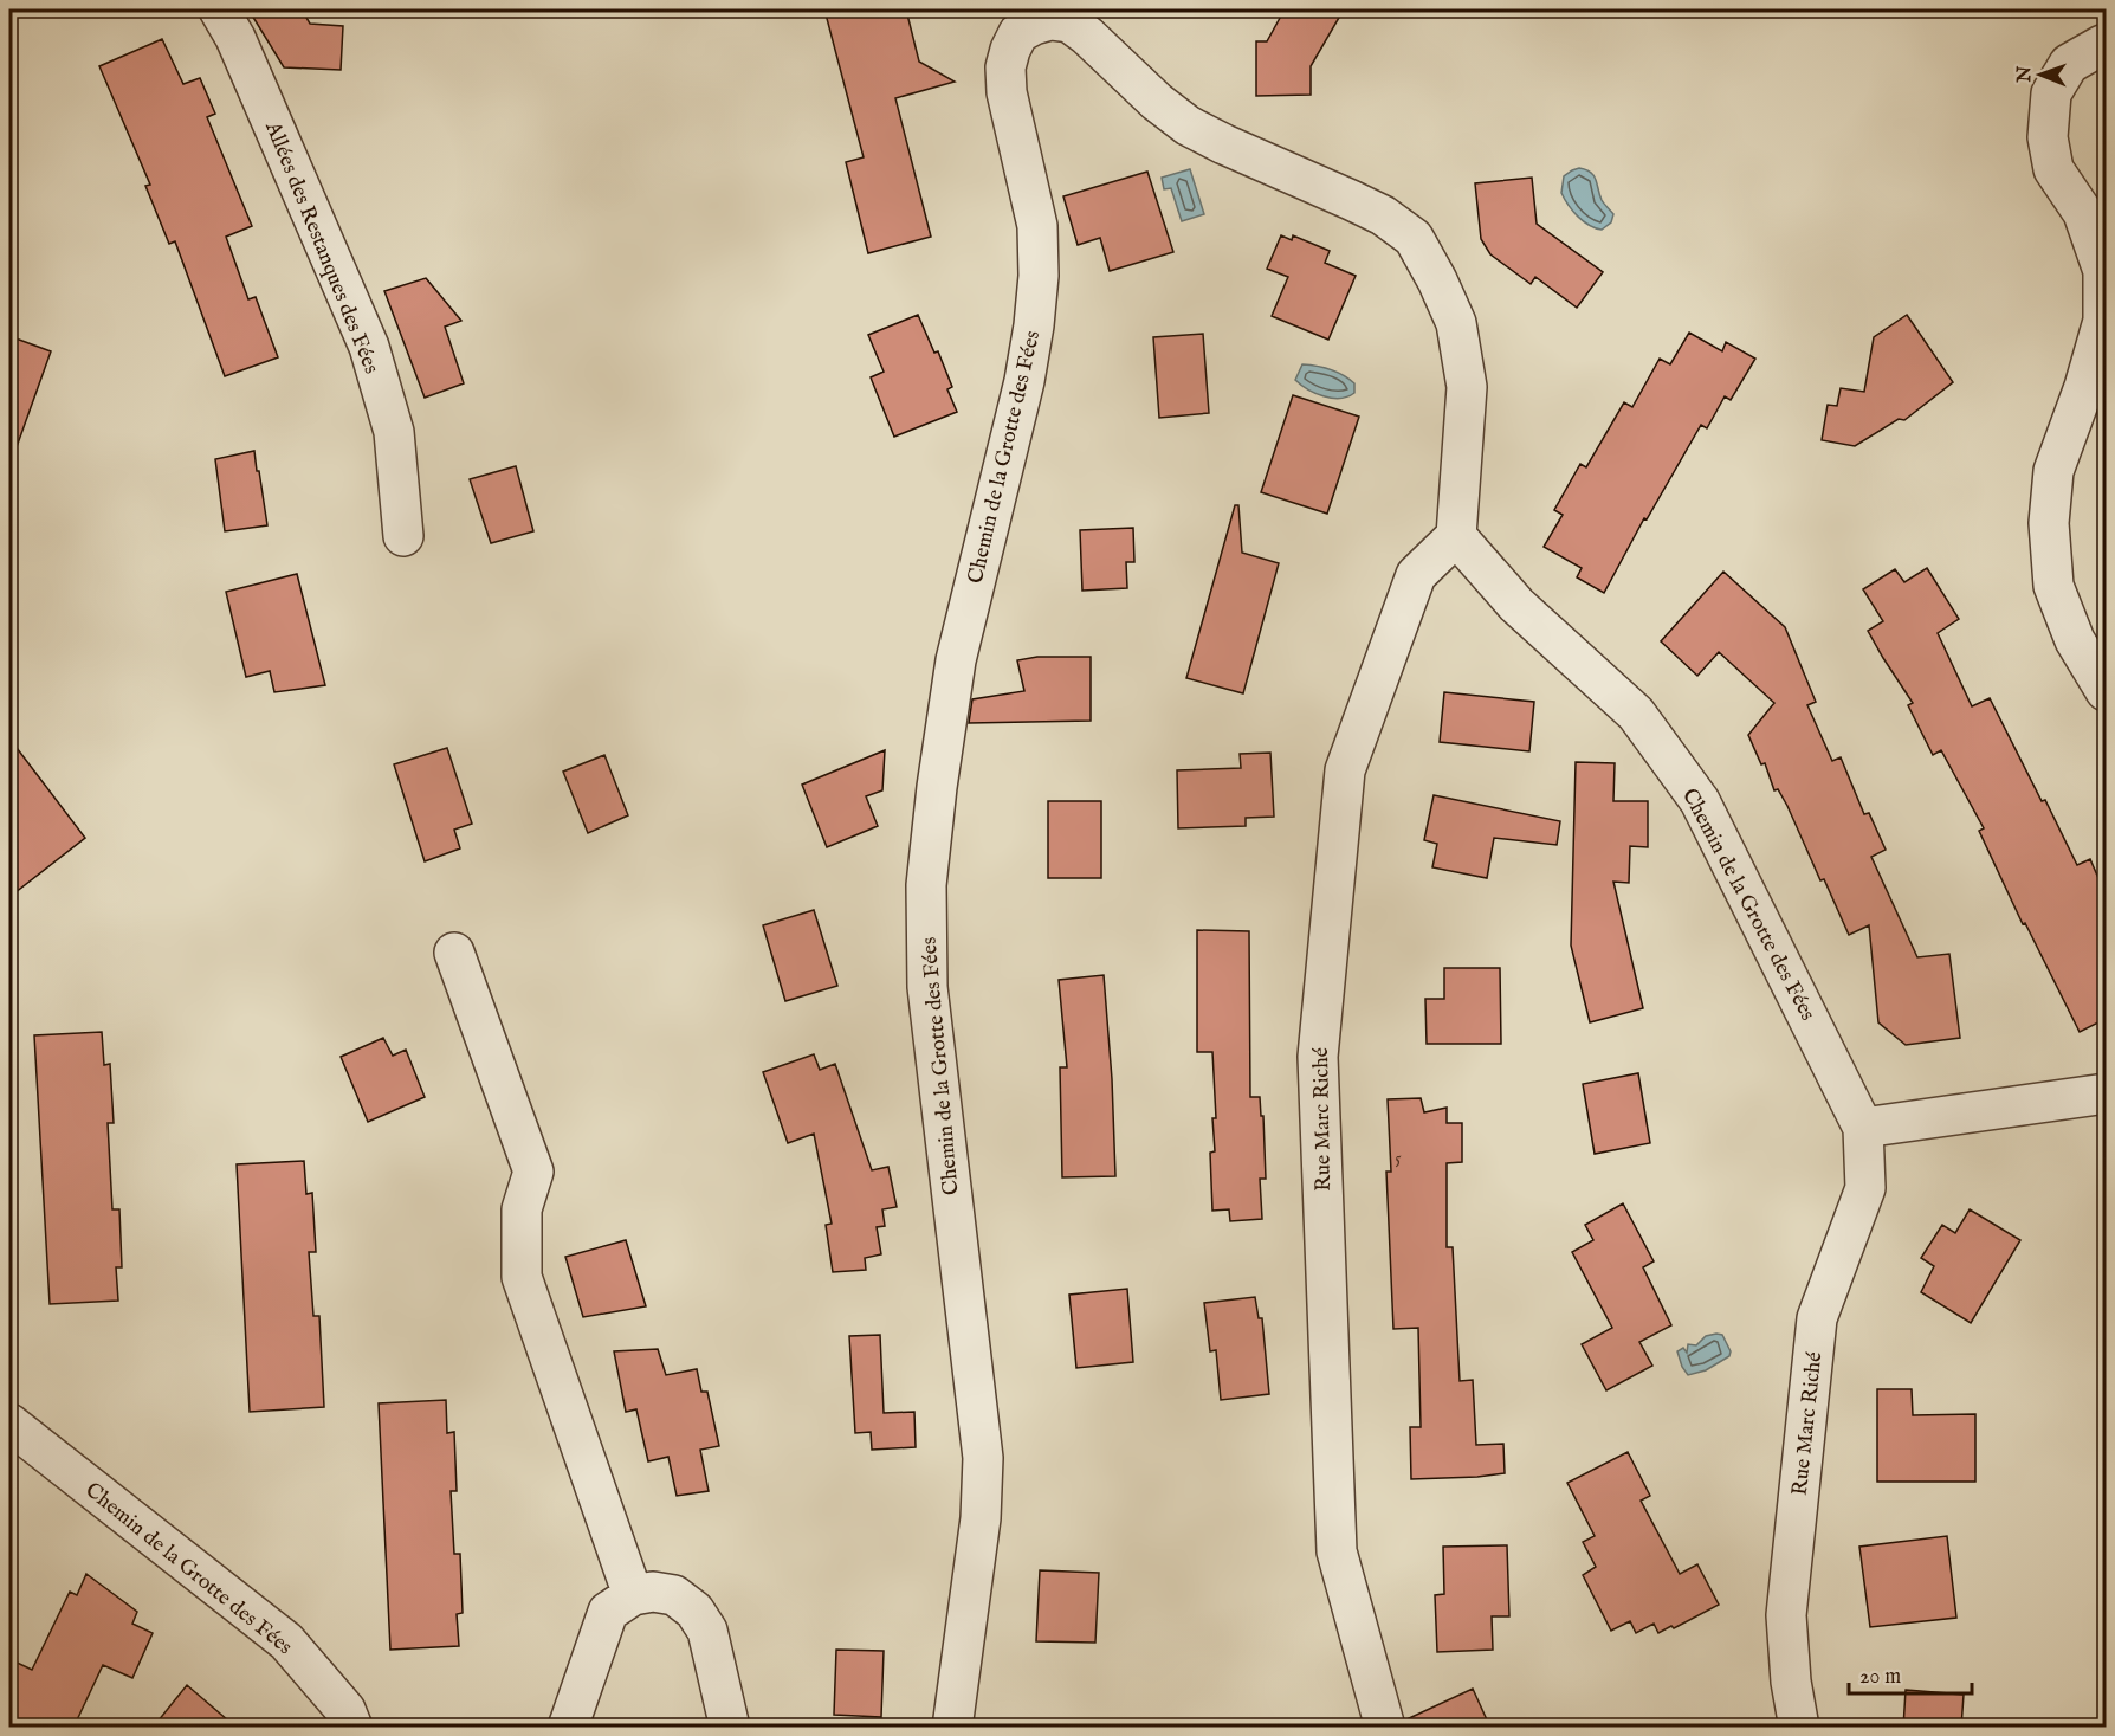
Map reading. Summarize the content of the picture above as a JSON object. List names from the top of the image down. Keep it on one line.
{"streets":{"street":["Allées des Restanques des Fées","Chemin de la Grotte des Fées","Rue Marc Riché"]},"crossings":[["Chemin de la Grotte des Fées","Rue Marc Riché"]],"house_numbers":["5"],"scale_bar":"20 m","north":"left"}
